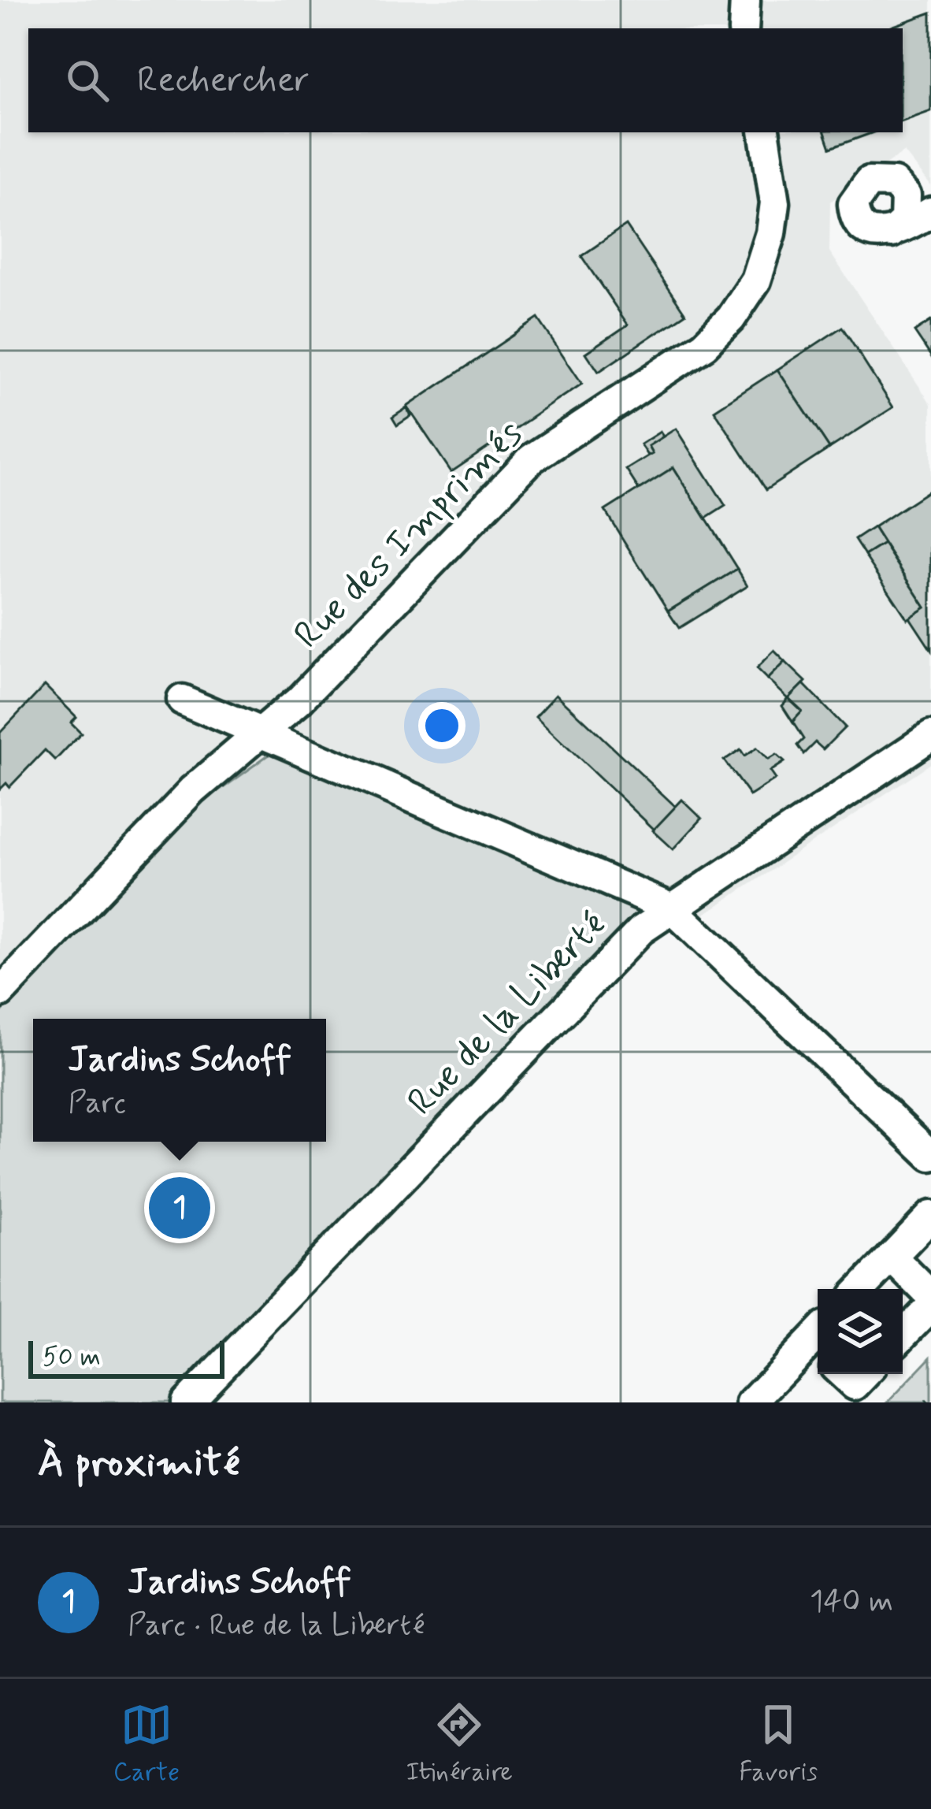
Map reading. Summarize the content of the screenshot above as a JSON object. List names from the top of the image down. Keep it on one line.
{"streets":{"street":["Rue des Imprimés","Rue de la Liberté"]},"scale_bar":"50 m","page":{"search":"Rechercher","popup":["Jardins Schoff","Parc"],"pins":"1","scale":"50 m","heading":"À proximité","list":[{"mark":"1","name":"Jardins Schoff","note":"Parc · Rue de la Liberté","value":"140 m"}],"nav":["Carte","Itinéraire","Favoris"]}}
